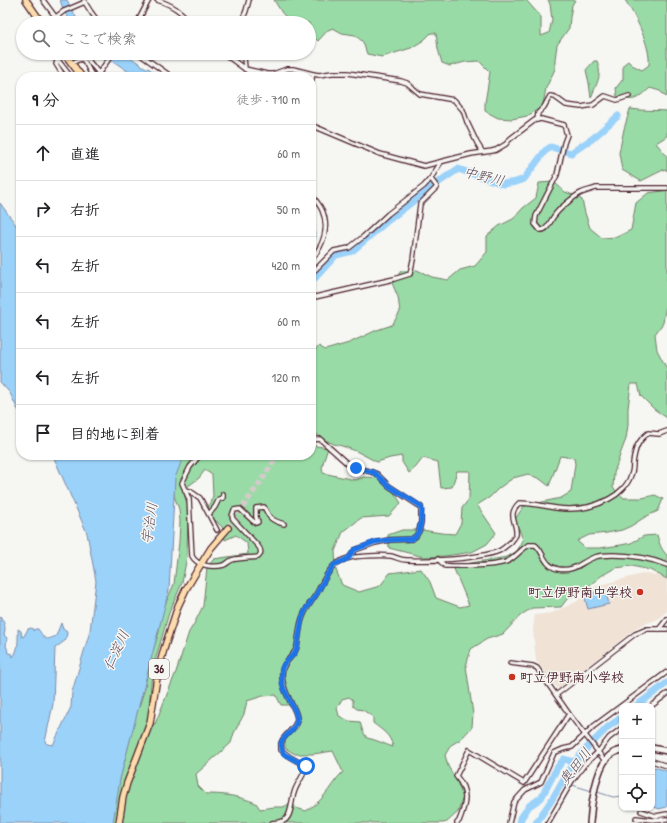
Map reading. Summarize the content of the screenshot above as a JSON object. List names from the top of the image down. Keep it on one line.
{"streets":{"main road":["36"]},"water":["中野川","宇治川","仁淀川","奥田川"],"places":["町立伊野南中学校","町立伊野南小学校"],"page":{"search":"ここで検索","heading":["9 分","徒歩 · 710 m"],"list":[["直進","60 m"],["右折","50 m"],["左折","420 m"],["左折","60 m"],["左折","120 m"],"目的地に到着"],"map_buttons":["+","−"]}}
